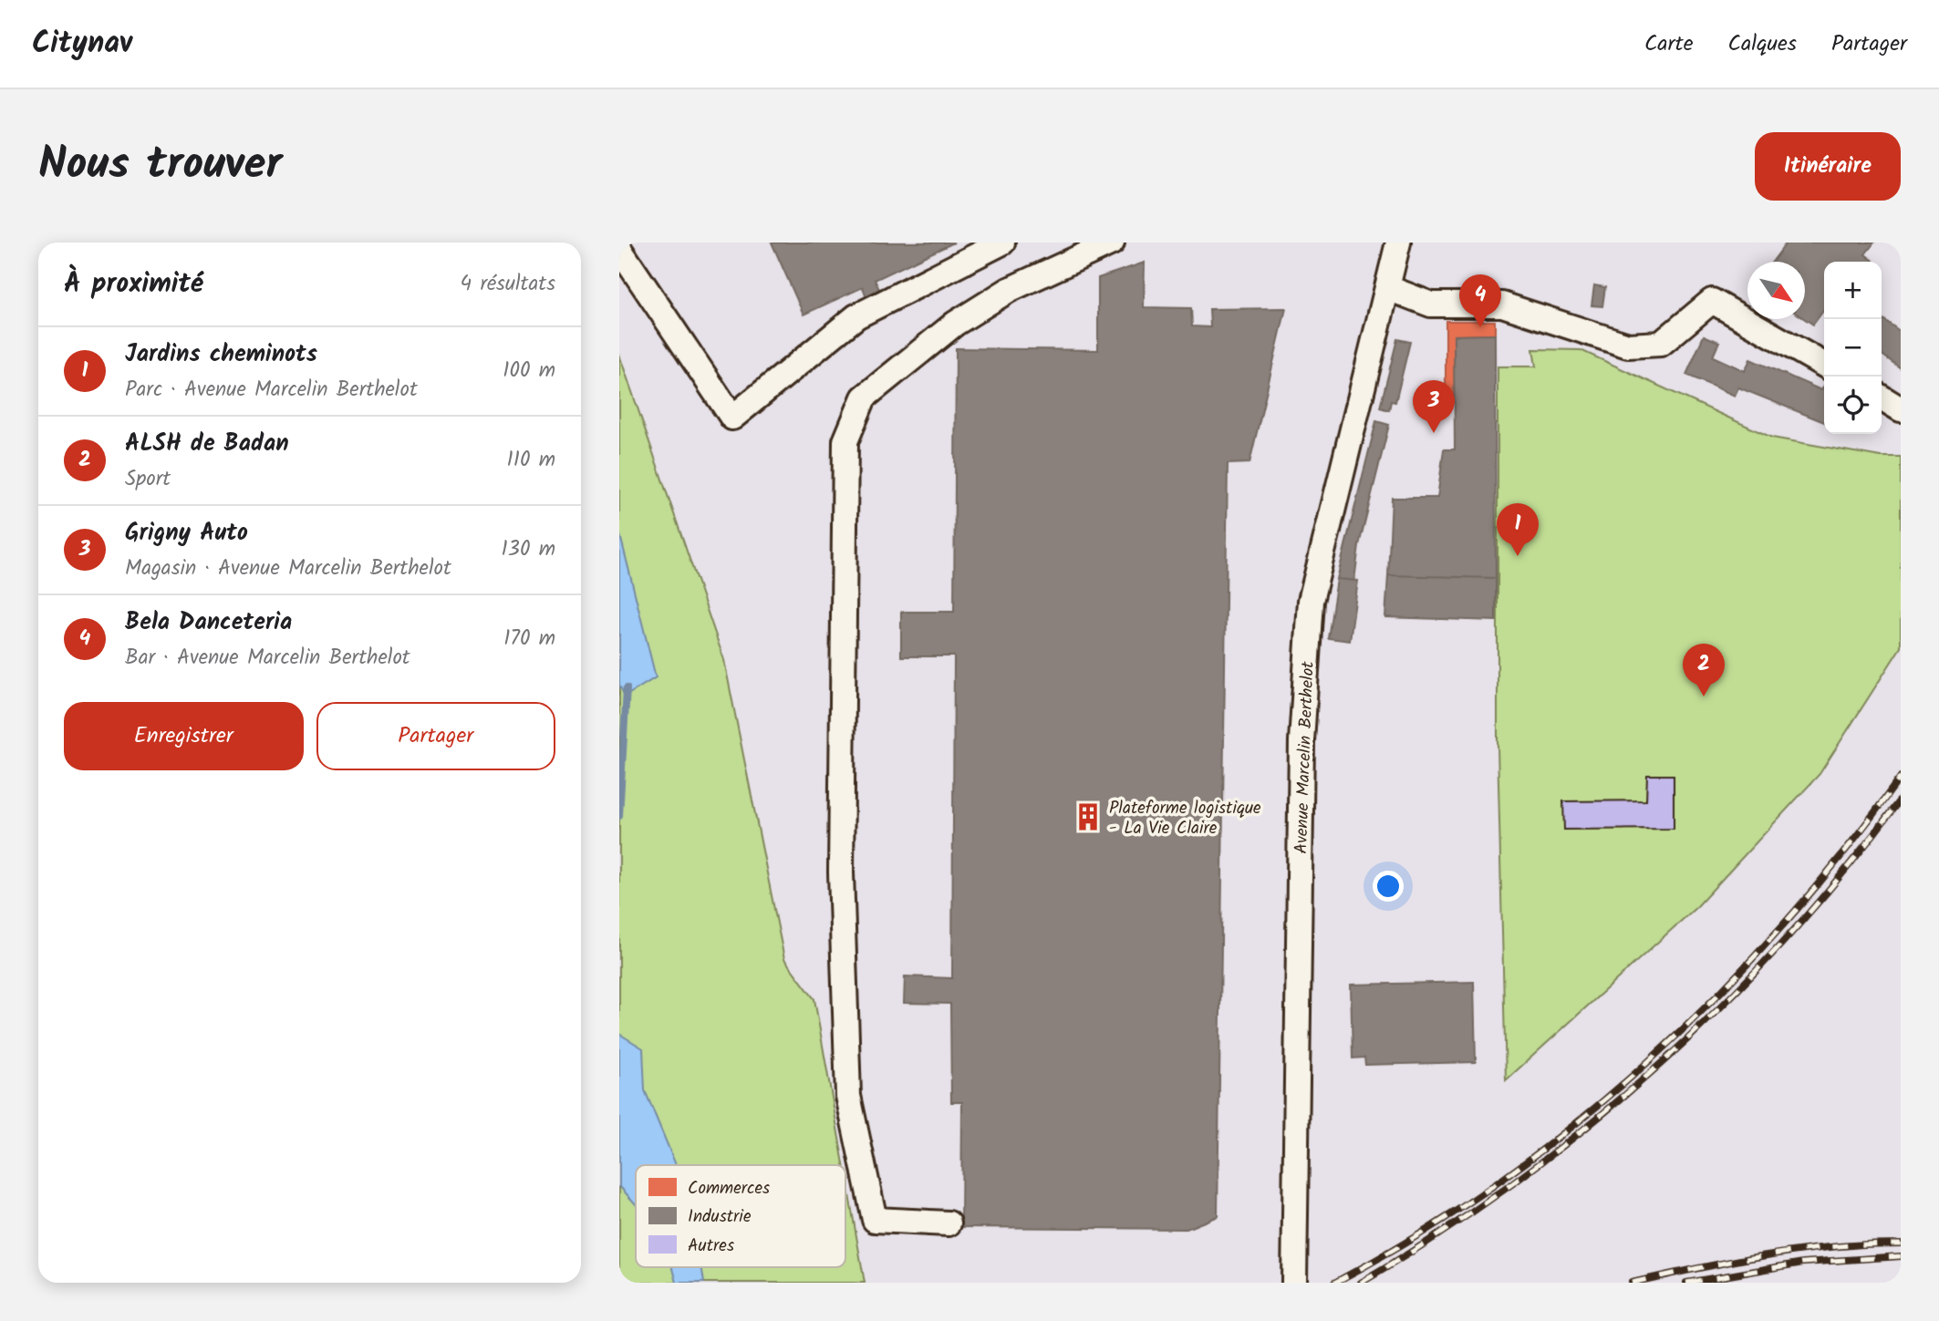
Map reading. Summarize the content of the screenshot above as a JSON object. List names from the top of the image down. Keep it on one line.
{"streets":{"street":["Avenue Marcelin Berthelot"]},"places":{"building":["Plateforme logistique - La Vie Claire"]},"legend":["Commerces","Industrie","Autres"],"north":"bottom right","page":{"header":"Citynav","nav":["Carte","Calques","Partager"],"title":"Nous trouver","buttons":["Itinéraire",["Enregistrer","Partager"]],"heading":["À proximité","4 résultats"],"map_buttons":["+","−"],"pins":["4","3","1","2"],"list":[{"mark":"1","name":"Jardins cheminots","note":"Parc · Avenue Marcelin Berthelot","value":"100 m"},{"mark":"2","name":"ALSH de Badan","note":"Sport","value":"110 m"},{"mark":"3","name":"Grigny Auto","note":"Magasin · Avenue Marcelin Berthelot","value":"130 m"},{"mark":"4","name":"Bela Danceteria","note":"Bar · Avenue Marcelin Berthelot","value":"170 m"}]}}
